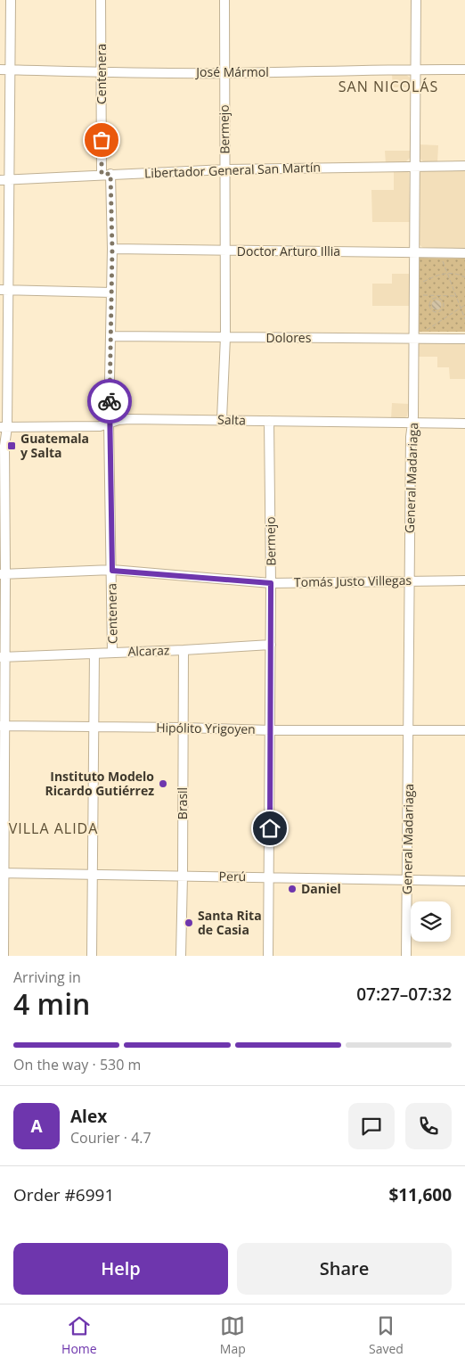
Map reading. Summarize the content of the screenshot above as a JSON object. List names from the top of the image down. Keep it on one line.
{"streets":{"street":["José Mármol","Centenera","Bermejo","Libertador General San Martín","Doctor Arturo Illia","Dolores","Salta","General Madariaga","Tomás Justo Villegas","Alcaraz","Hipólito Yrigoyen","Brasil","Perú"]},"crossings":[["José Mármol","Centenera"],["José Mármol","Bermejo"],["José Mármol","General Madariaga"],["Centenera","Libertador General San Martín"],["Centenera","Doctor Arturo Illia"],["Centenera","Dolores"],["Centenera","Salta"],["Centenera","Tomás Justo Villegas"],["Centenera","Alcaraz"],["Centenera","Hipólito Yrigoyen"],["Centenera","Perú"],["Bermejo","Libertador General San Martín"],["Bermejo","Doctor Arturo Illia"],["Bermejo","Dolores"],["Bermejo","Salta"],["Bermejo","Tomás Justo Villegas"],["Bermejo","Alcaraz"],["Bermejo","Hipólito Yrigoyen"],["Bermejo","Perú"],["Libertador General San Martín","General Madariaga"],["Doctor Arturo Illia","General Madariaga"],["Dolores","General Madariaga"],["Salta","General Madariaga"],["General Madariaga","Tomás Justo Villegas"],["General Madariaga","Hipólito Yrigoyen"],["General Madariaga","Perú"],["Alcaraz","Brasil"],["Hipólito Yrigoyen","Brasil"],["Brasil","Perú"]],"districts":["SAN NICOLÁS","VILLA ALIDA"],"places":{"transit":["Guatemala y Salta"],"other":["Instituto Modelo Ricardo Gutiérrez","Daniel","Santa Rita de Casia"]},"page":{"heading":["4 min","Arriving in","07:27–07:32"],"panel":["Alex","Courier · 4.7","Order #6991","$11,600"],"bar":"On the way · 530 m","round":"A","buttons":["Help","Share"],"tabs":["Home","Map","Saved"]}}
